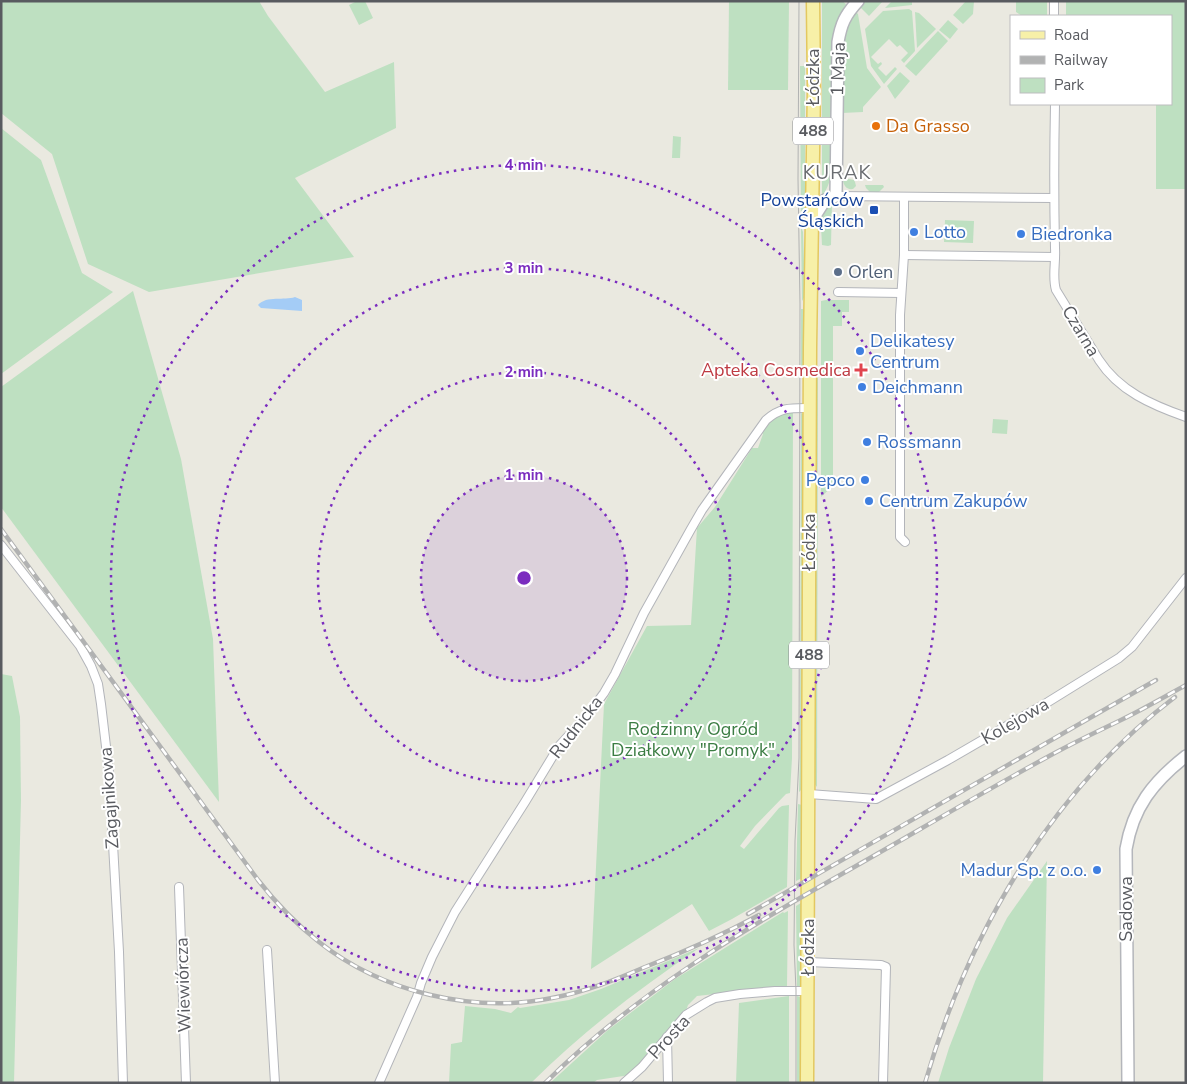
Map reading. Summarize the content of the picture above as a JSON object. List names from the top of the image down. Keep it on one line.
{"streets":{"main road":["Łódzka","488"],"street":["1 Maja","Czarna","Kolejowa","Rudnicka","Zagajnikowa","Sadowa","Wiewiórcza","Prosta"]},"crossings":[["Łódzka","Kolejowa"],["Łódzka","Rudnicka"],["Łódzka","Prosta"]],"districts":["KURAK"],"parks":["Rodzinny Ogród Działkowy \"Promyk\""],"places":{"other":["Da Grasso","Lotto","Biedronka","Orlen","Delikatesy Centrum","Deichmann","Rossmann","Pepco","Centrum Zakupów","Madur Sp. z o.o."],"transit":["Powstańców Śląskich"],"health":["Apteka Cosmedica"]},"legend":["Road","Railway","Park"],"rings":["4 min","3 min","2 min","1 min"]}
